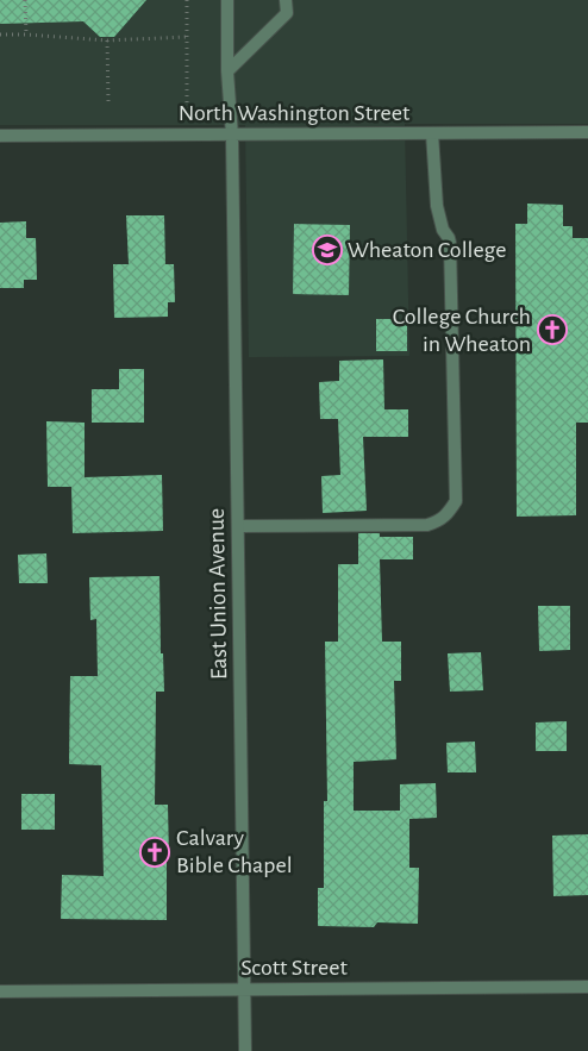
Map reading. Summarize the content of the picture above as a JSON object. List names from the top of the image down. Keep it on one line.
{"streets":{"street":["North Washington Street","East Union Avenue","Scott Street"]},"crossings":[["North Washington Street","East Union Avenue"],["East Union Avenue","Scott Street"]],"places":{"school or university":["Wheaton College"],"church":["College Church in Wheaton","Calvary Bible Chapel"]}}
